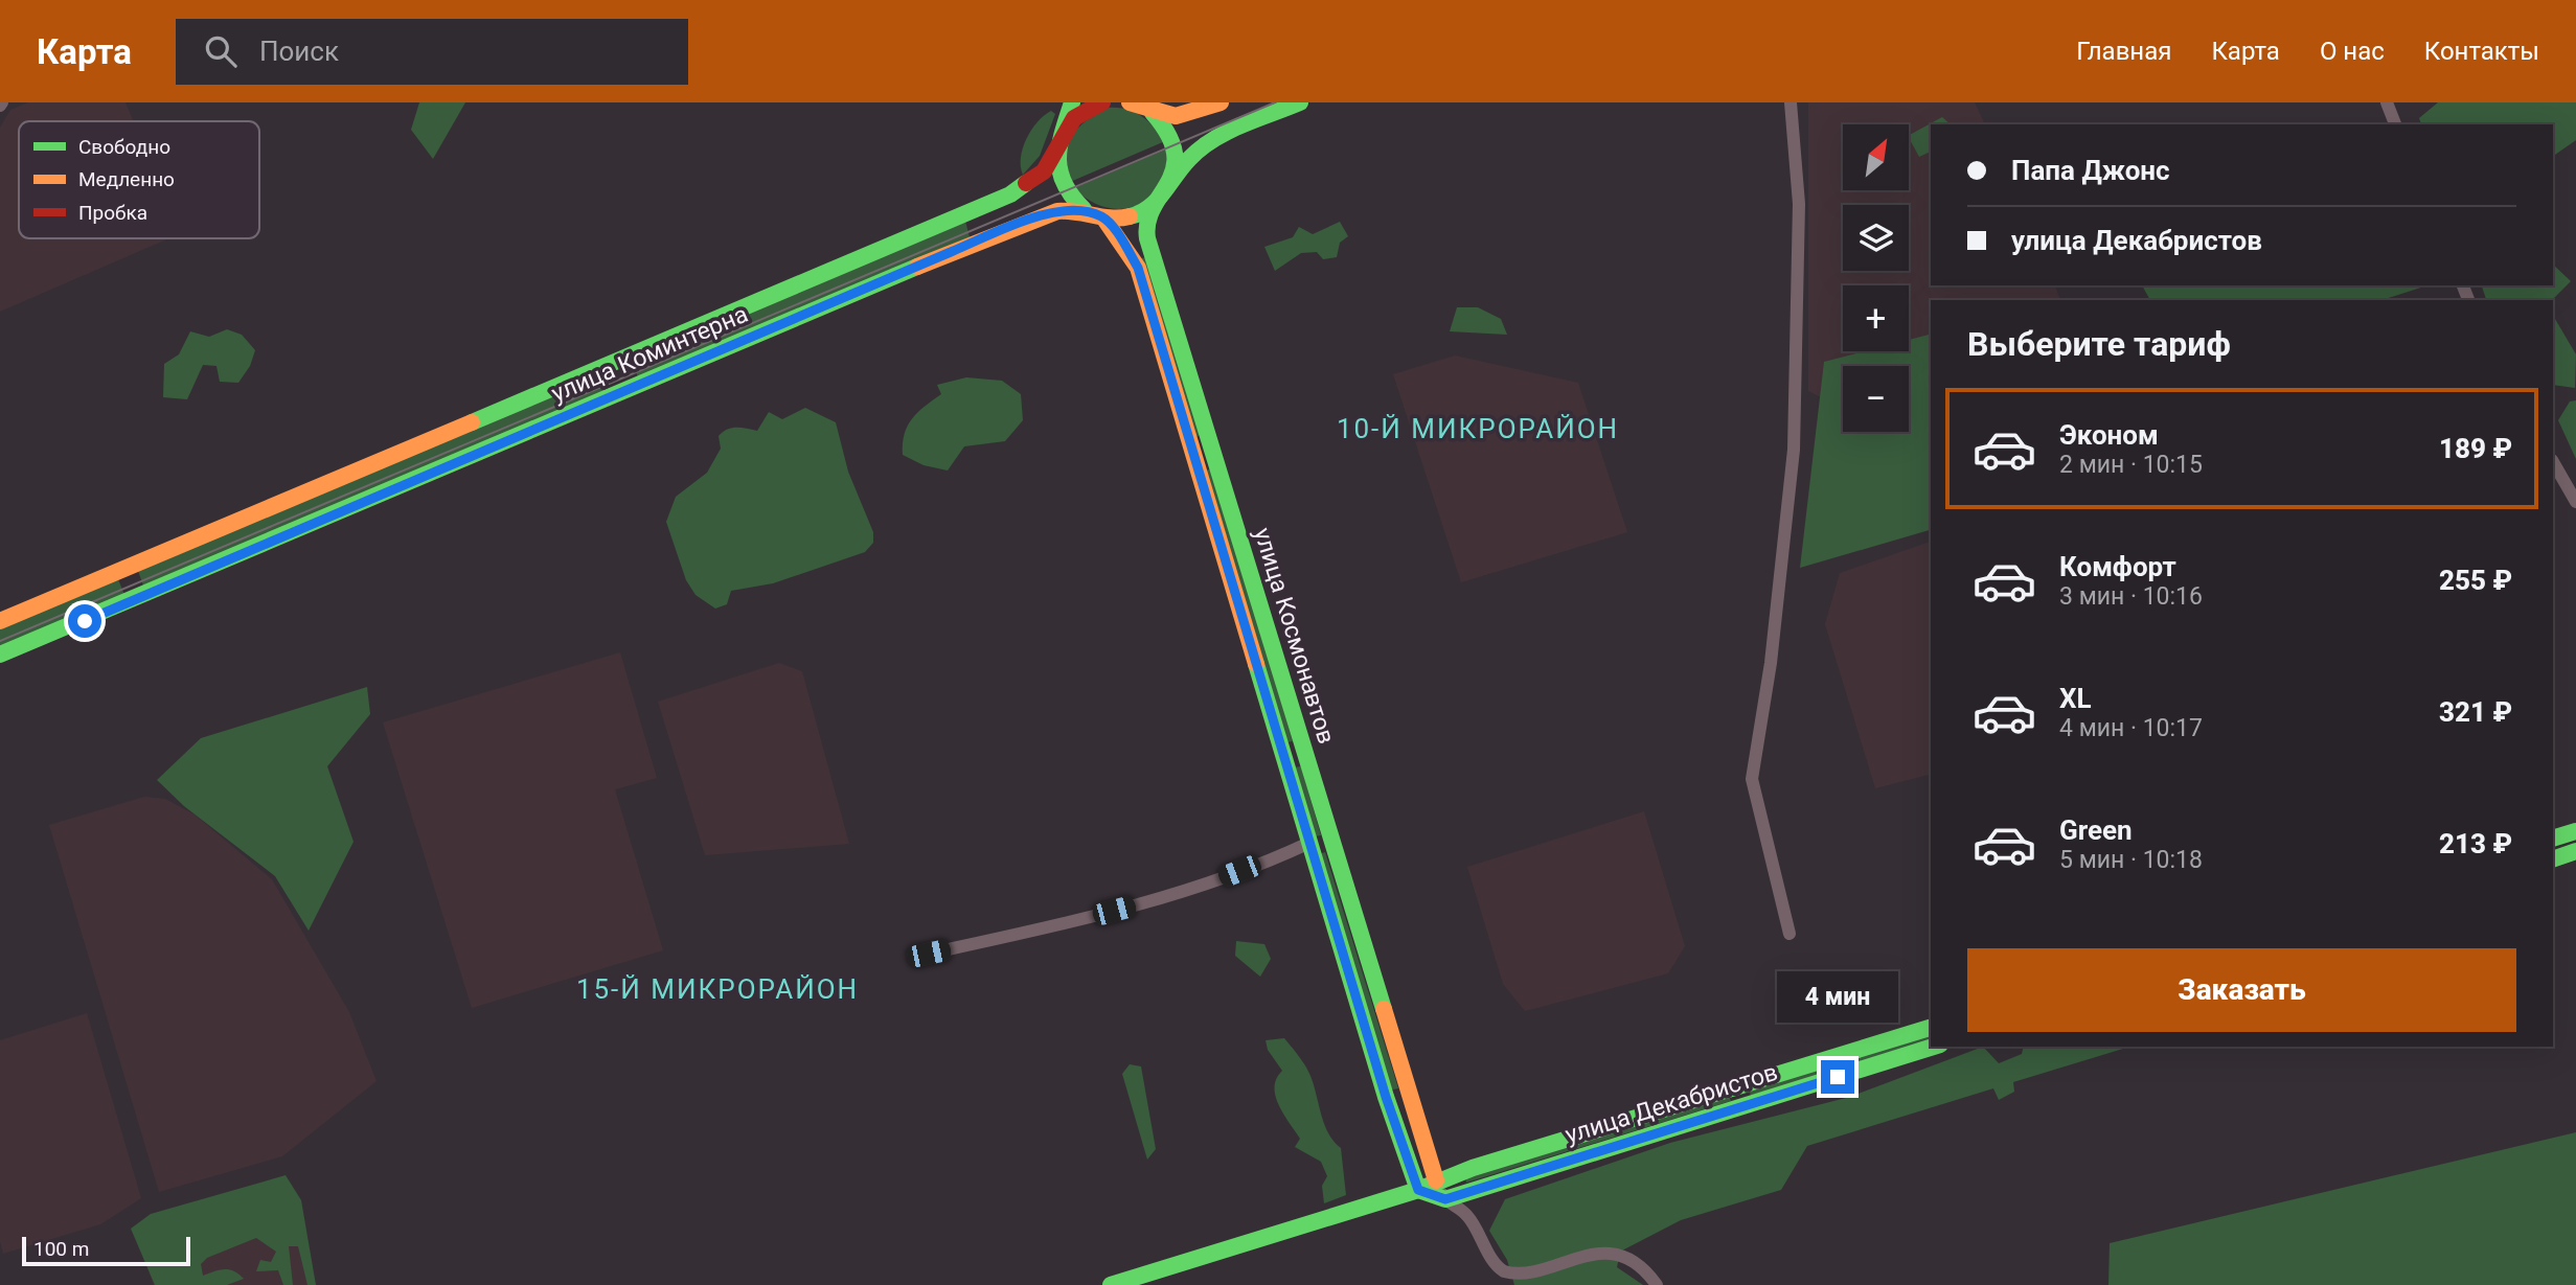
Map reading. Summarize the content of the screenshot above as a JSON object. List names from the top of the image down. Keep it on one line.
{"streets":{"street":["улица Коминтерна","улица Космонавтов","улица Декабристов"]},"crossings":[["улица Космонавтов","улица Декабристов"]],"districts":["10-Й МИКРОРАЙОН","15-Й МИКРОРАЙОН"],"legend":["Свободно","Медленно","Пробка"],"scale_bar":"100 m","north":"top right","page":{"header":"Карта","search":"Поиск","nav":["Главная","Карта","О нас","Контакты"],"map_buttons":["+","−"],"banner":["Папа Джонс","улица Декабристов"],"heading":"Выберите тариф","list":[{"name":"Эконом","note":"2 мин · 10:15","value":"189 ₽"},{"name":"Комфорт","note":"3 мин · 10:16","value":"255 ₽"},{"name":"XL","note":"4 мин · 10:17","value":"321 ₽"},{"name":"Green","note":"5 мин · 10:18","value":"213 ₽"}],"buttons":"Заказать","bubble":"4 мин","scale":"100 m"}}
